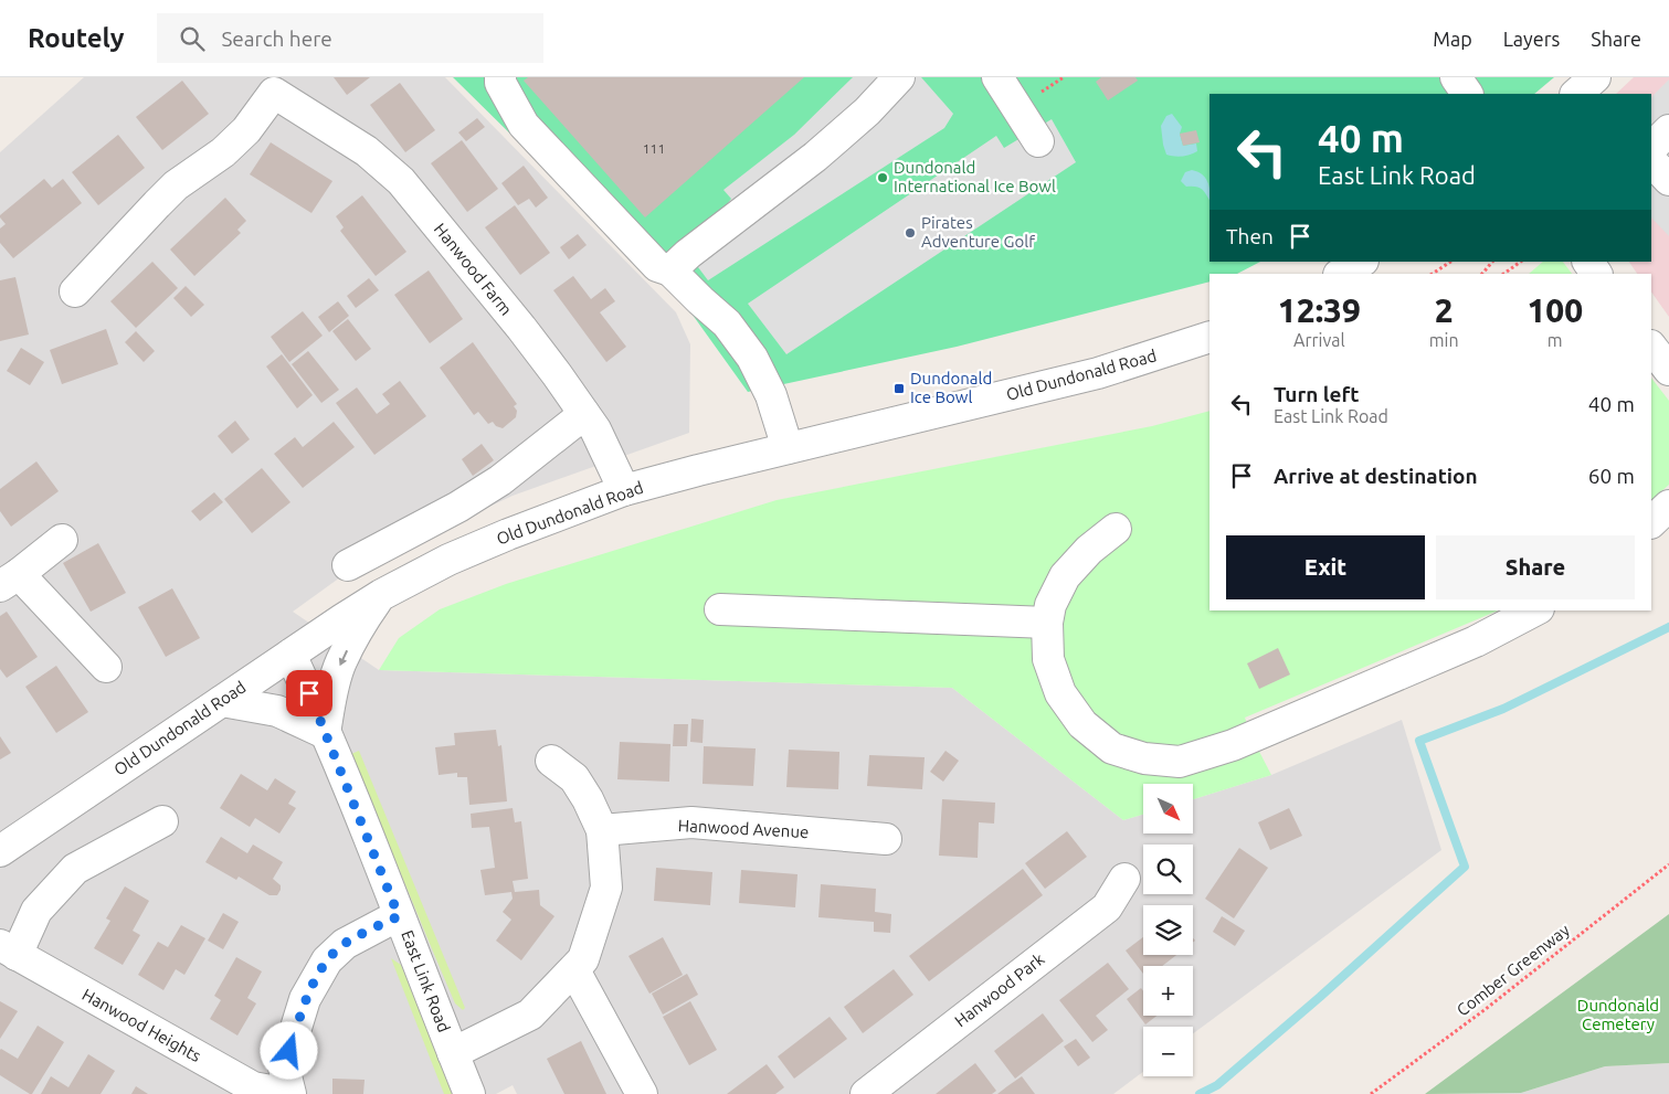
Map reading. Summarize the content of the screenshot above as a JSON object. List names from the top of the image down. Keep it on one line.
{"streets":{"street":["Hanwood Farm","Old Dundonald Road","Hanwood Avenue","East Link Road","Hanwood Park","Hanwood Heights"],"path":["Comber Greenway"]},"crossings":[["Hanwood Farm","Old Dundonald Road"],["Old Dundonald Road","East Link Road"],["East Link Road","Hanwood Heights"]],"parks":["Dundonald Cemetery"],"places":{"other":["Dundonald International Ice Bowl","Pirates Adventure Golf"],"transit":["Dundonald Ice Bowl"]},"house_numbers":["111"],"north":"bottom right","page":{"header":"Routely","search":"Search here","nav":["Map","Layers","Share"],"turn":["40 m","East Link Road"],"then":"Then","eta":["12:39","Arrival","2","min","100","m"],"list":[{"name":"Turn left","note":"East Link Road","value":"40 m"},{"name":"Arrive at destination","value":"60 m"}],"buttons":["Exit","Share"],"map_buttons":["+","−"]}}
